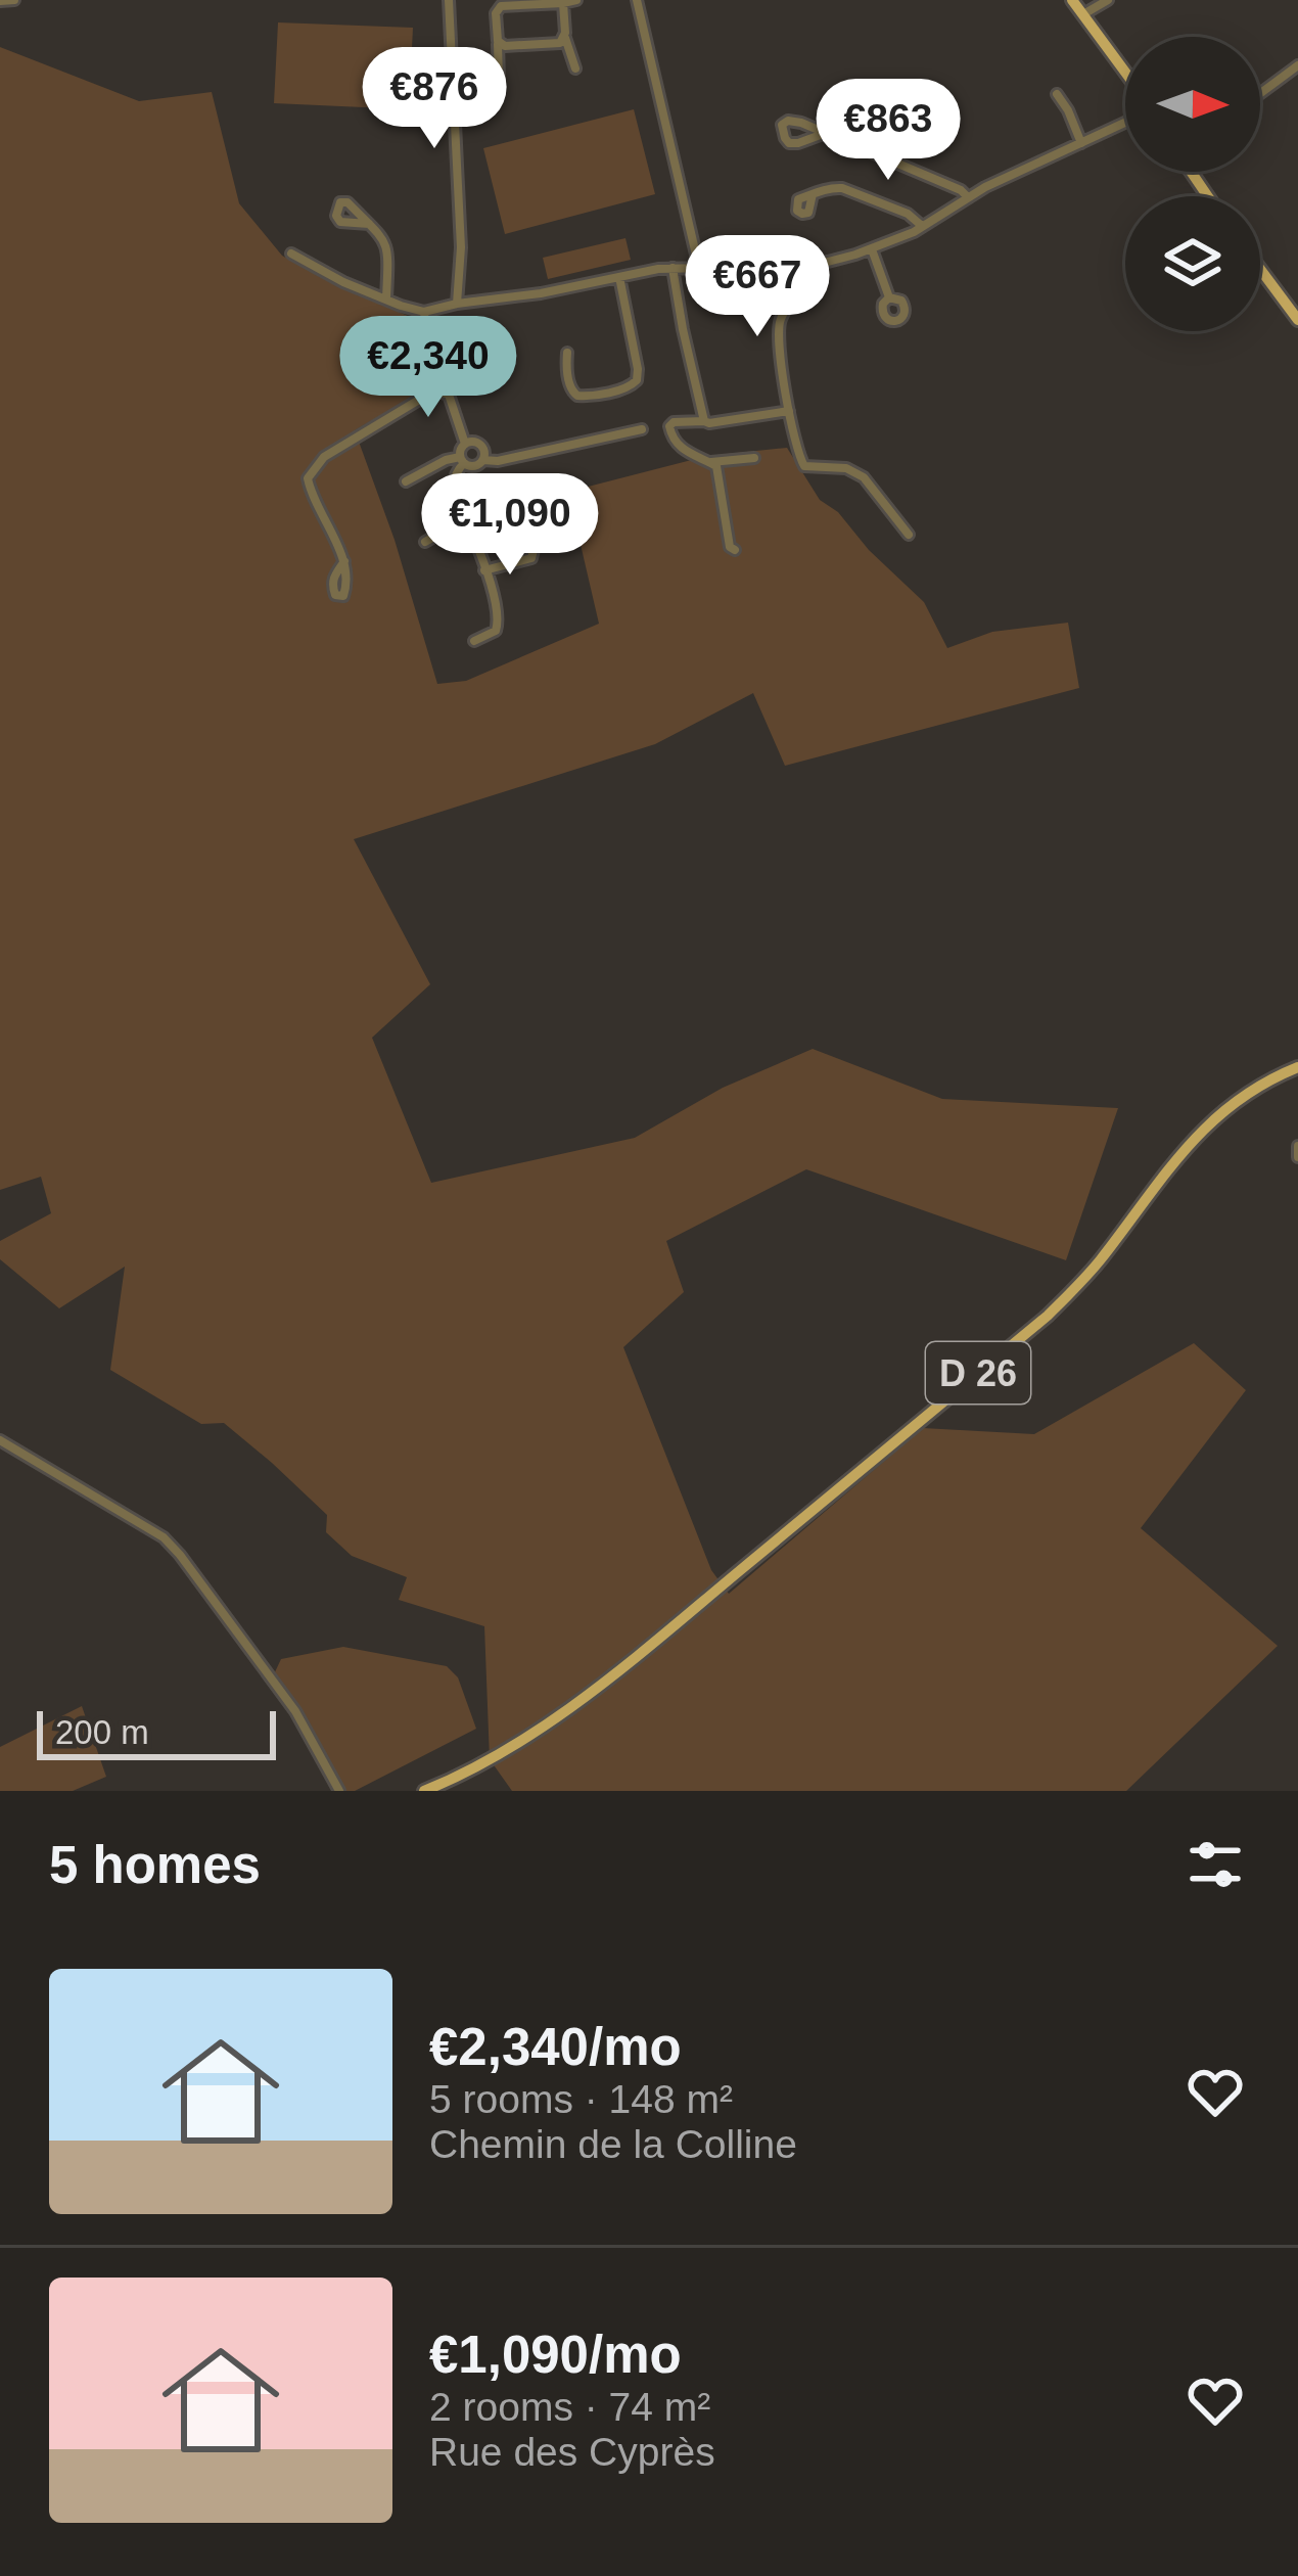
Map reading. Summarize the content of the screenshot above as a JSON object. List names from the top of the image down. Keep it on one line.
{"streets":{"main road":["D 26"]},"scale_bar":"200 m","north":"right","page":{"price":["€876","€863","€667","€2,340","€1,090"],"scale":"200 m","heading":"5 homes","list":[{"name":"€2,340/mo","note":"5 rooms · 148 m² · Chemin de la Colline"},{"name":"€1,090/mo","note":"2 rooms · 74 m² · Rue des Cyprès"}]}}
